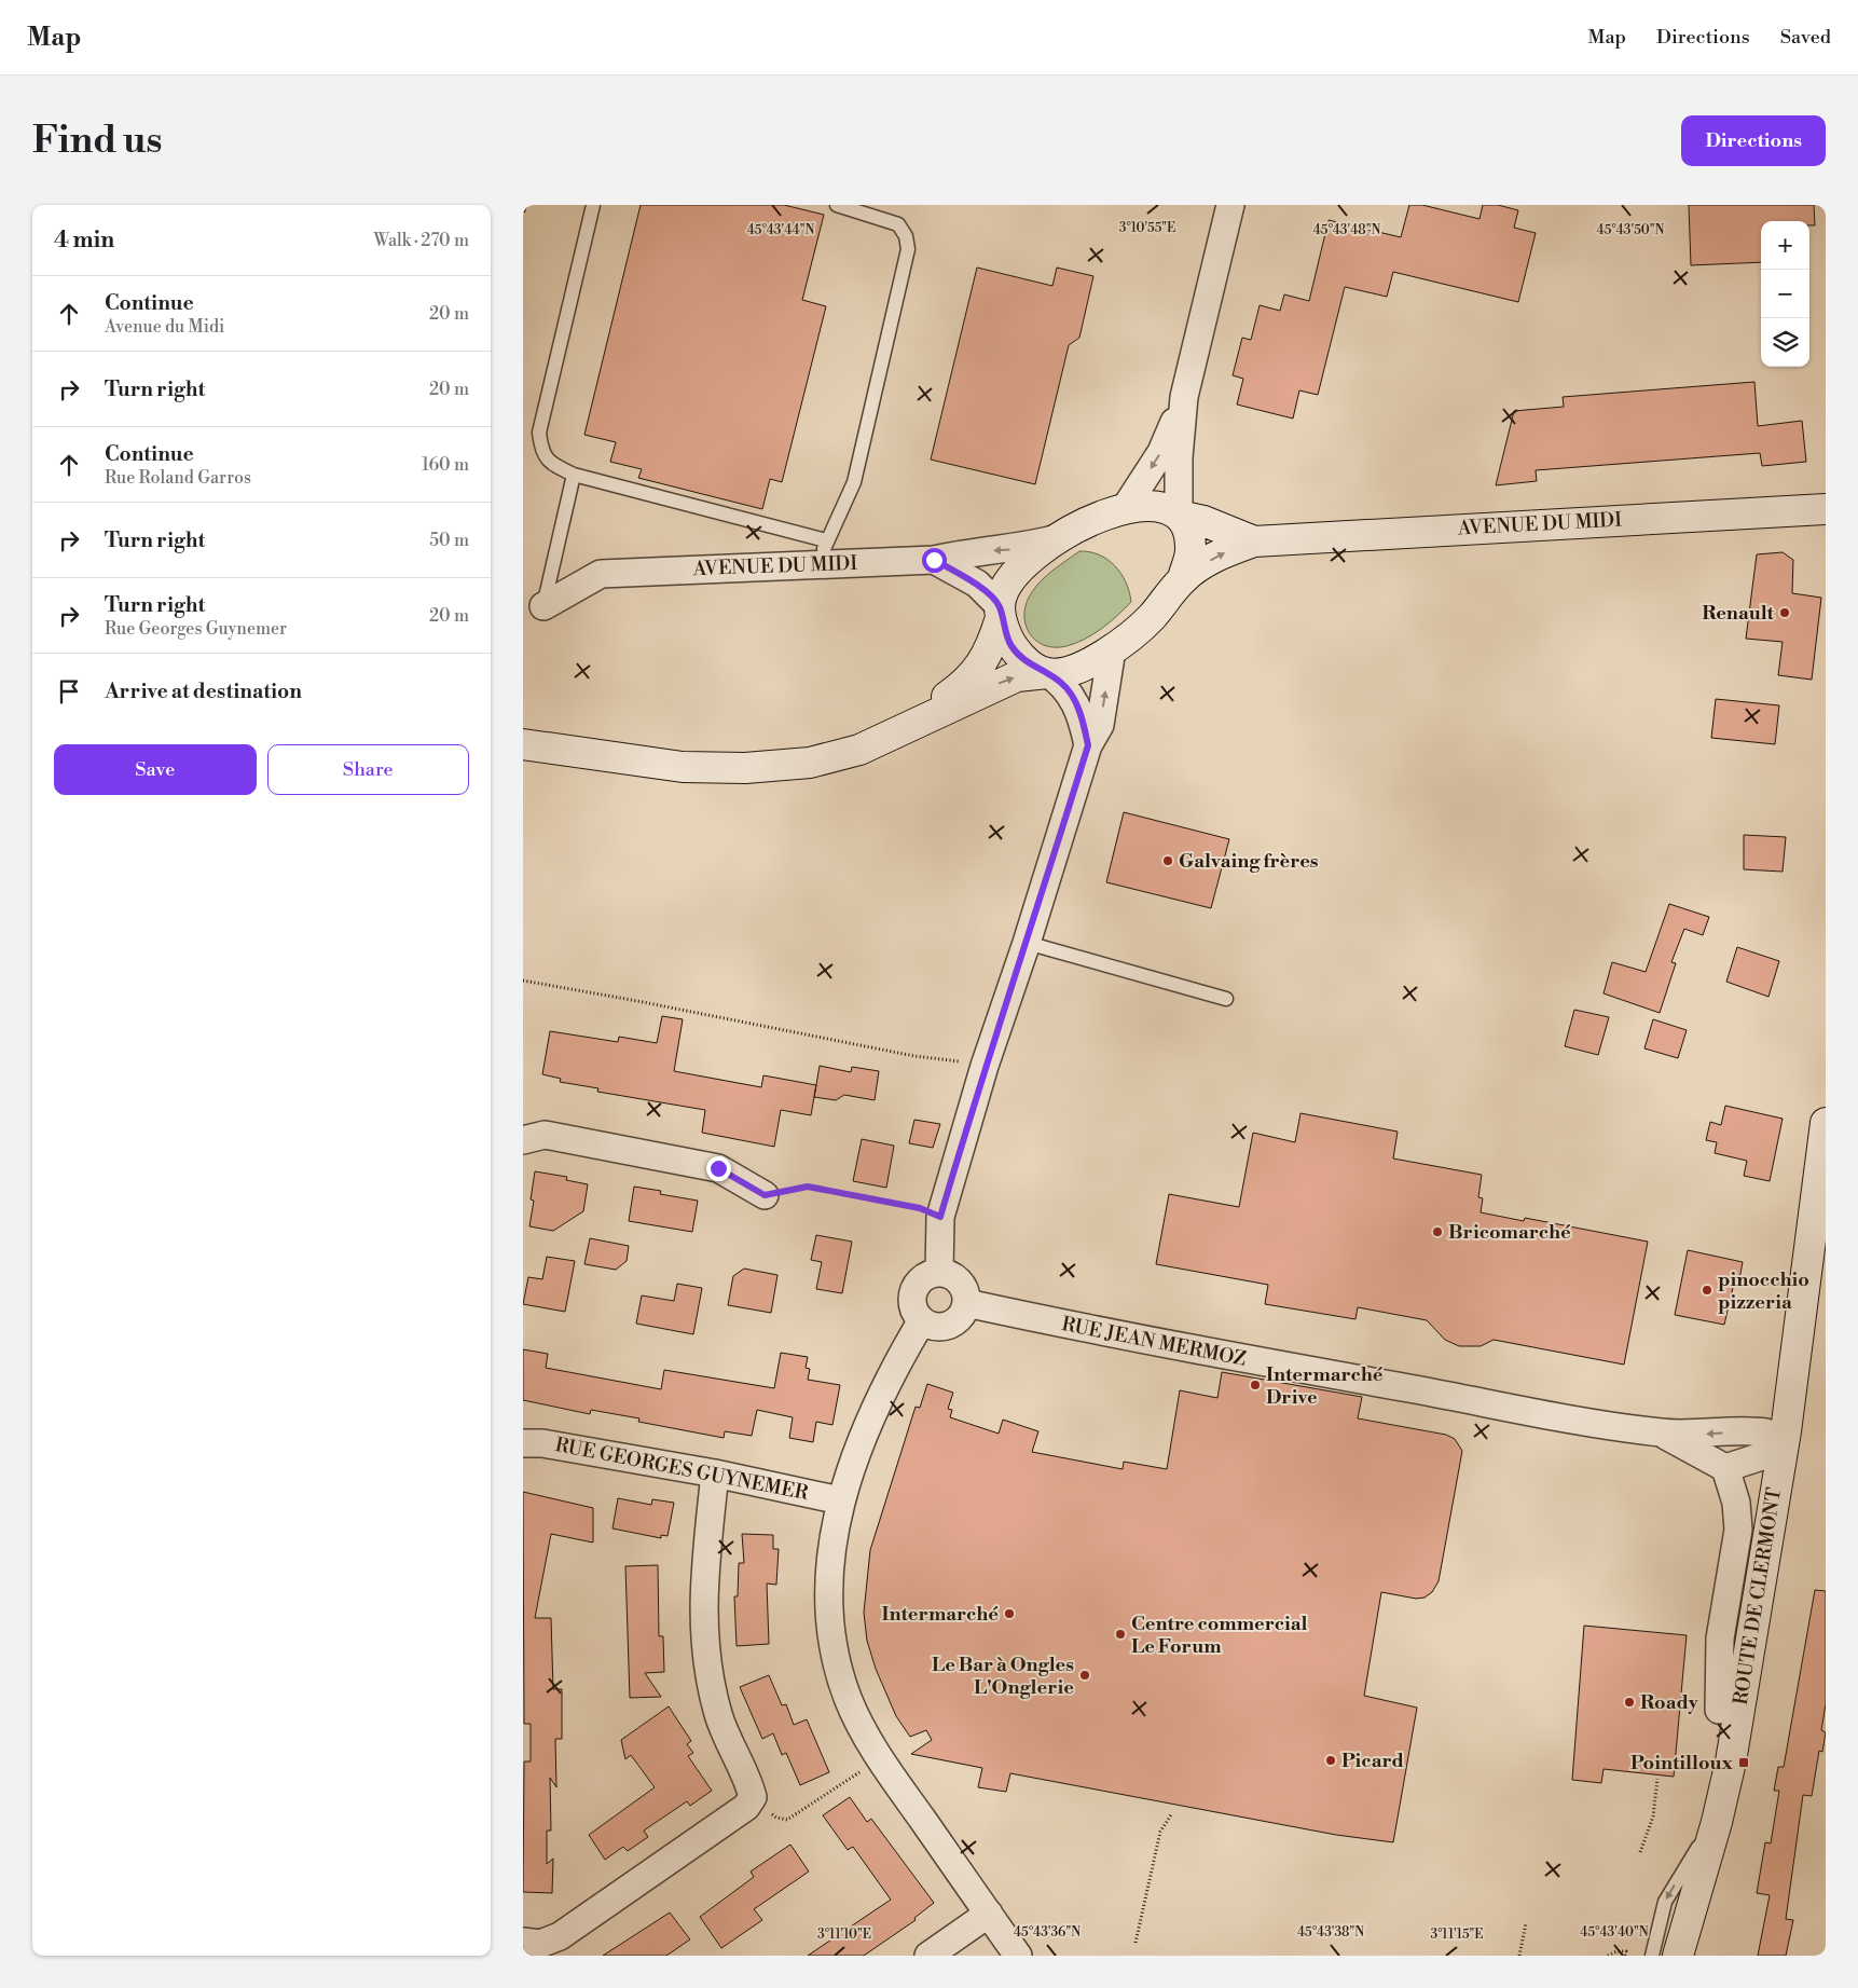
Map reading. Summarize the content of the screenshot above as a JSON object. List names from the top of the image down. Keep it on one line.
{"streets":{"main road":["AVENUE DU MIDI","ROUTE DE CLERMONT"],"street":["RUE JEAN MERMOZ","RUE GEORGES GUYNEMER"]},"crossings":[["RUE JEAN MERMOZ","ROUTE DE CLERMONT"]],"places":{"other":["Renault","Galvaing frères","Bricomarché","pinocchio pizzeria","Intermarché Drive","Intermarché","Centre commercial Le Forum","Le Bar à Ongles L'Onglerie","Roady","Picard"],"transit":["Pointilloux"]},"page":{"header":"Map","nav":["Map","Directions","Saved"],"buttons":["Directions",["Save","Share"]],"title":"Find us","heading":["4 min","Walk · 270 m"],"map_buttons":["+","−"],"list":[["Continue","Avenue du Midi","20 m"],["Turn right","20 m"],["Continue","Rue Roland Garros","160 m"],["Turn right","50 m"],["Turn right","Rue Georges Guynemer","20 m"],"Arrive at destination"]},"coordinates":["3°10'55\"E","45°43'44\"N","45°43'48\"N","45°43'50\"N","45°43'36\"N","45°43'38\"N","45°43'40\"N","3°11'10\"E","3°11'15\"E"]}
